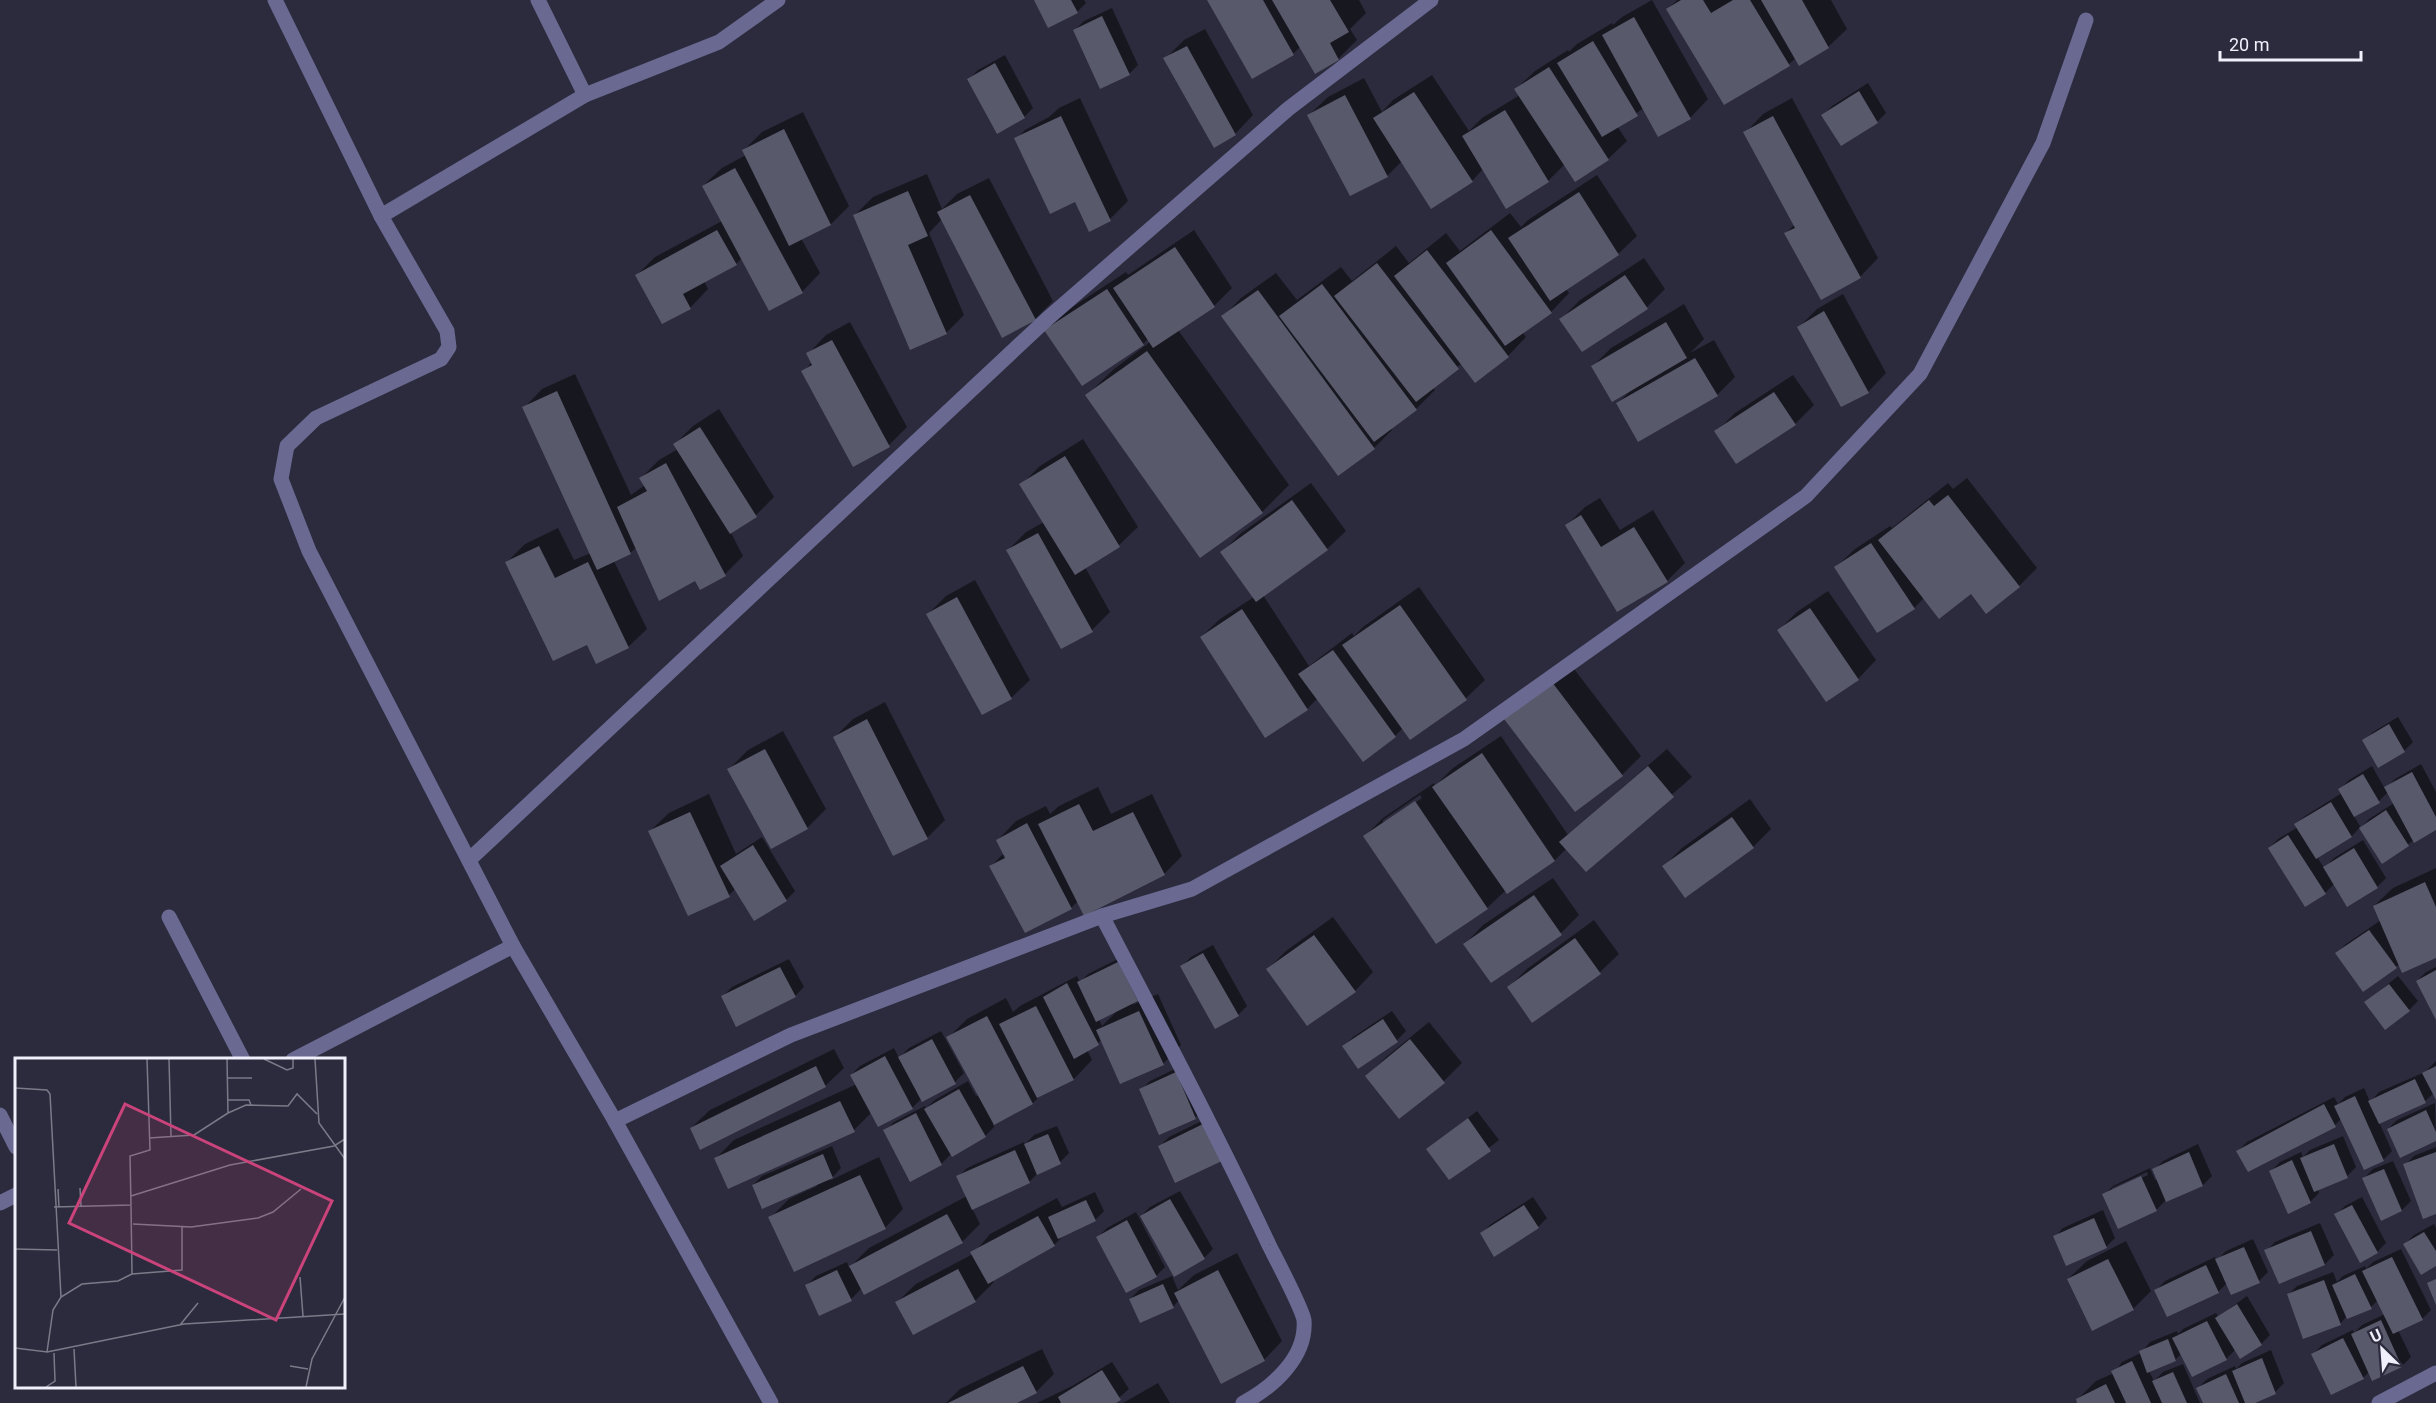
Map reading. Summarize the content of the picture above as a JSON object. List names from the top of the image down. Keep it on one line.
{"scale_bar":"20 m","north":"top left"}
